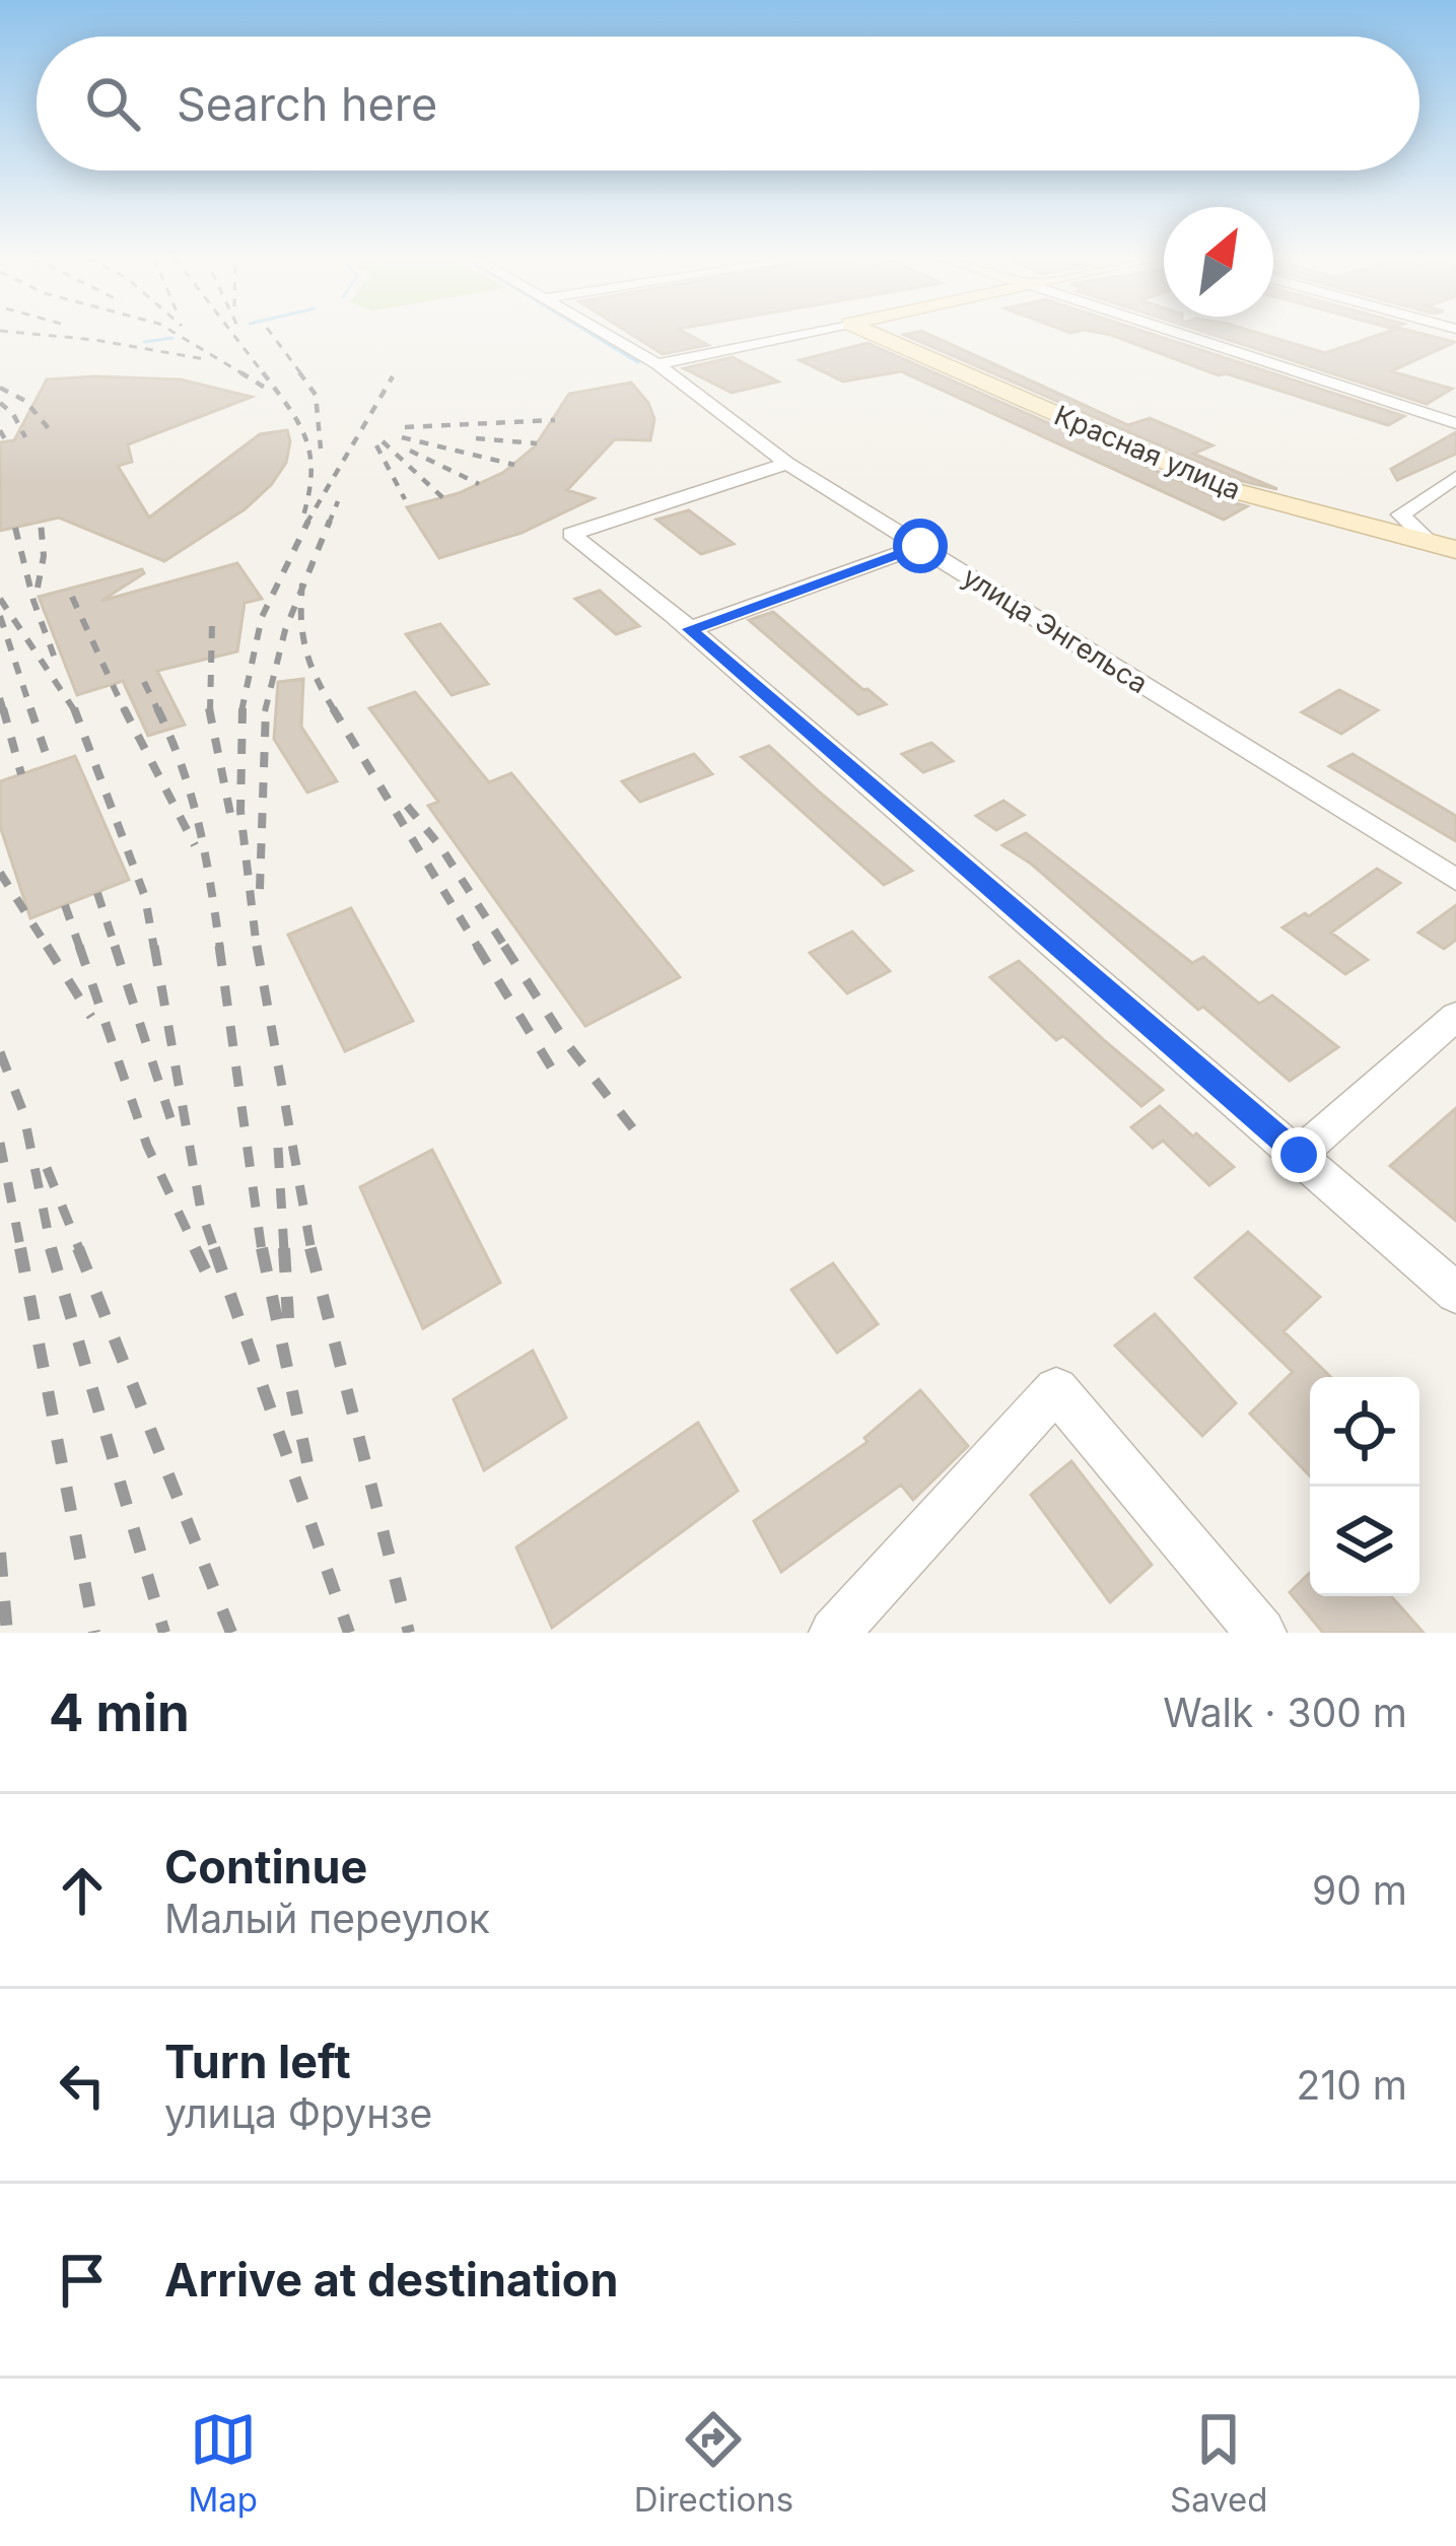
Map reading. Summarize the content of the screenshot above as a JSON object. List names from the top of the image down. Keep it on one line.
{"streets":{"street":["Красная улица","улица Энгельса"]},"north":"top right","page":{"search":"Search here","heading":["4 min","Walk · 300 m"],"list":[["Continue","Малый переулок","90 m"],["Turn left","улица Фрунзе","210 m"],"Arrive at destination"],"nav":["Map","Directions","Saved"]}}
